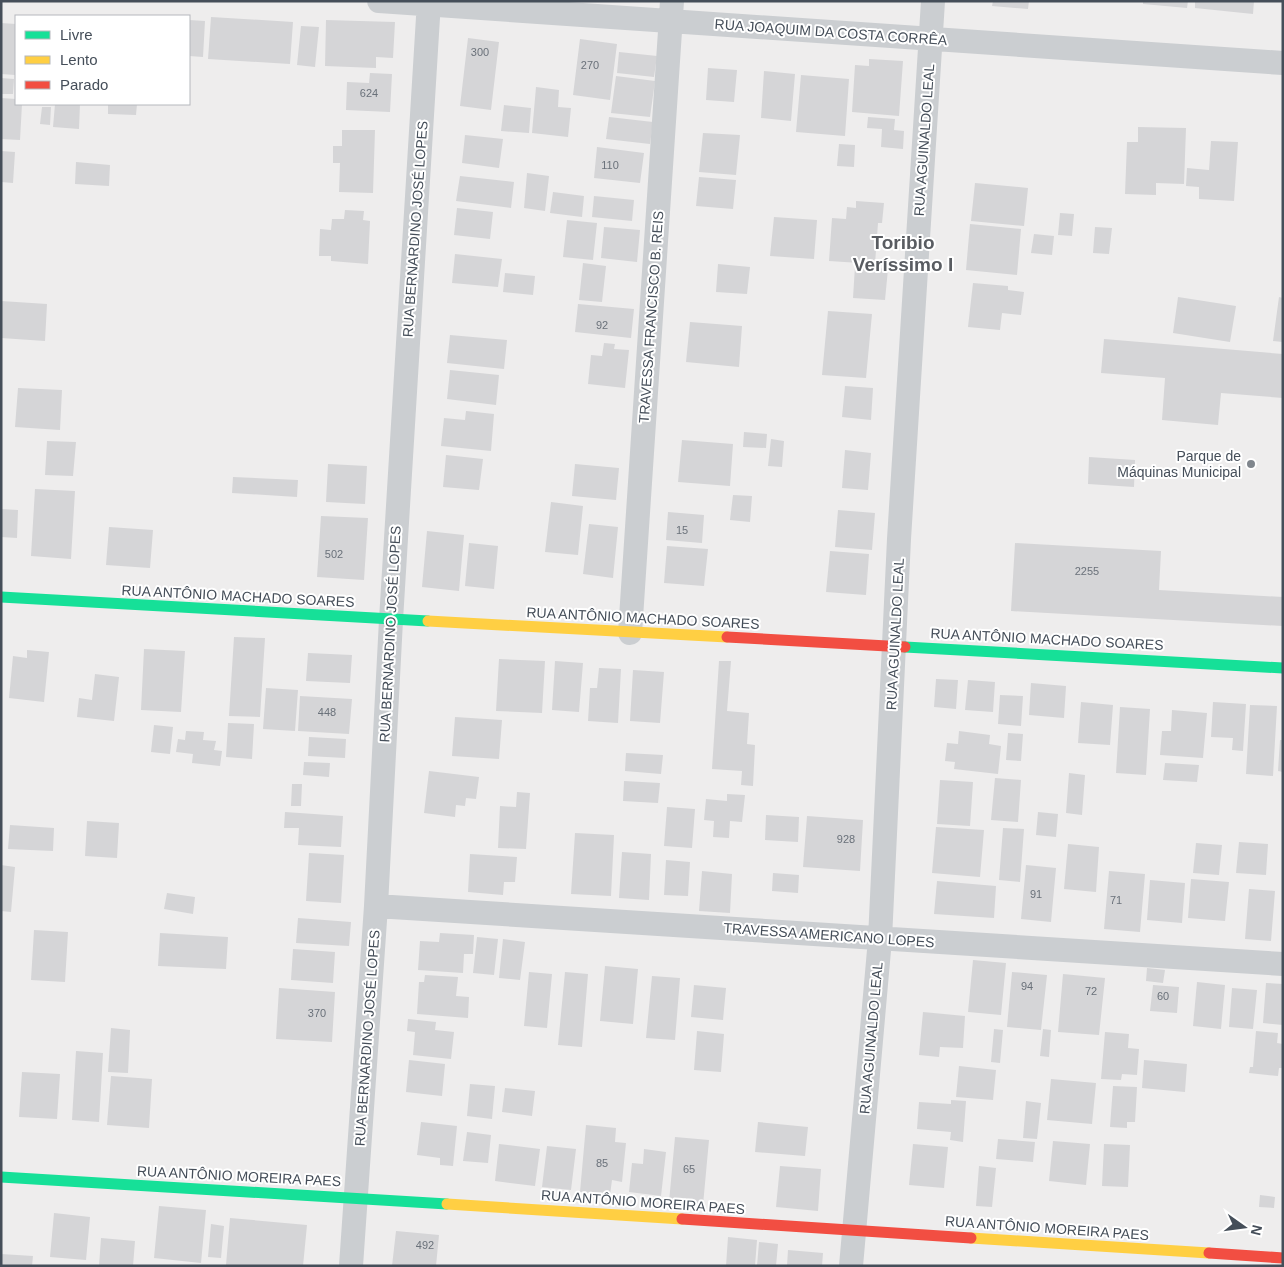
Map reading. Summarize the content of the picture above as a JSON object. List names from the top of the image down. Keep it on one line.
{"streets":{"street":["RUA JOAQUIM DA COSTA CORRÊA","RUA AGUINALDO LEAL","RUA BERNARDINO JOSÉ LOPES","TRAVESSA FRANCISCO B. REIS","RUA ANTÔNIO MACHADO SOARES","TRAVESSA AMERICANO LOPES","RUA ANTÔNIO MOREIRA PAES"]},"crossings":[["RUA JOAQUIM DA COSTA CORRÊA","RUA AGUINALDO LEAL"],["RUA JOAQUIM DA COSTA CORRÊA","RUA BERNARDINO JOSÉ LOPES"],["RUA JOAQUIM DA COSTA CORRÊA","TRAVESSA FRANCISCO B. REIS"],["RUA AGUINALDO LEAL","RUA ANTÔNIO MACHADO SOARES"],["RUA AGUINALDO LEAL","TRAVESSA AMERICANO LOPES"],["RUA AGUINALDO LEAL","RUA ANTÔNIO MOREIRA PAES"],["RUA BERNARDINO JOSÉ LOPES","RUA ANTÔNIO MACHADO SOARES"],["RUA BERNARDINO JOSÉ LOPES","TRAVESSA AMERICANO LOPES"],["RUA BERNARDINO JOSÉ LOPES","RUA ANTÔNIO MOREIRA PAES"],["TRAVESSA FRANCISCO B. REIS","RUA ANTÔNIO MACHADO SOARES"]],"districts":["Toribio Veríssimo I"],"places":["Parque de Máquinas Municipal"],"house_numbers":["300","270","624","110","92","15","502","2255","448","928","91","71","94","72","60","370","85","65","492"],"legend":["Livre","Lento","Parado"],"north":"right"}
